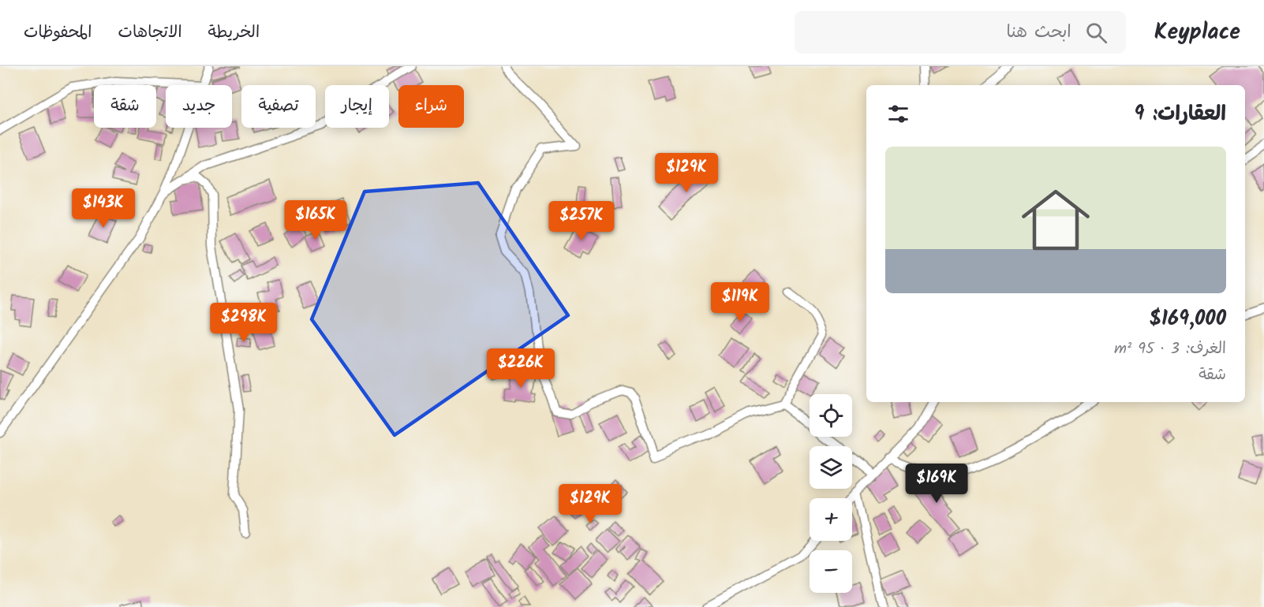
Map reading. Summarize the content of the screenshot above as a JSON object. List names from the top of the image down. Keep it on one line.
{"page":{"header":"Keyplace","search":"ابحث هنا","nav":["الخريطة","الاتجاهات","المحفوظات"],"chip":["شراء","إيجار","تصفية","جديد","شقة"],"heading":"العقارات: 9","list":[{"name":"$169,000","note":"الغرف: 3 · 95 m² · شقة"}],"price":["$129K","$143K","$165K","$257K","$119K","$298K","$226K","$169K","$129K"],"map_buttons":["+","−"]}}
